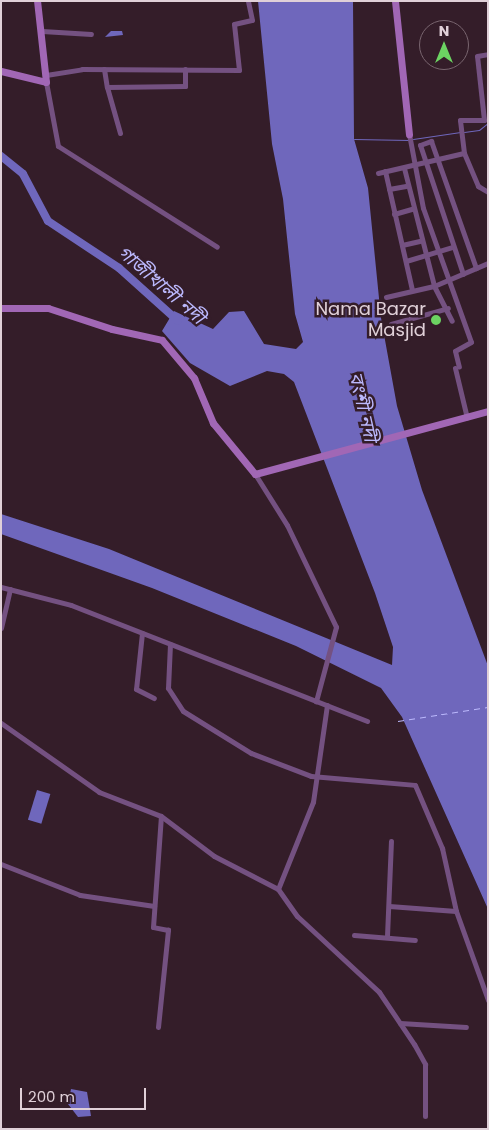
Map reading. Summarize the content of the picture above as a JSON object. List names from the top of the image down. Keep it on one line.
{"water":["গাজীখালী নদী","বংশী নদী"],"places":["Nama Bazar Masjid"],"scale_bar":"200 m","north":"top"}
